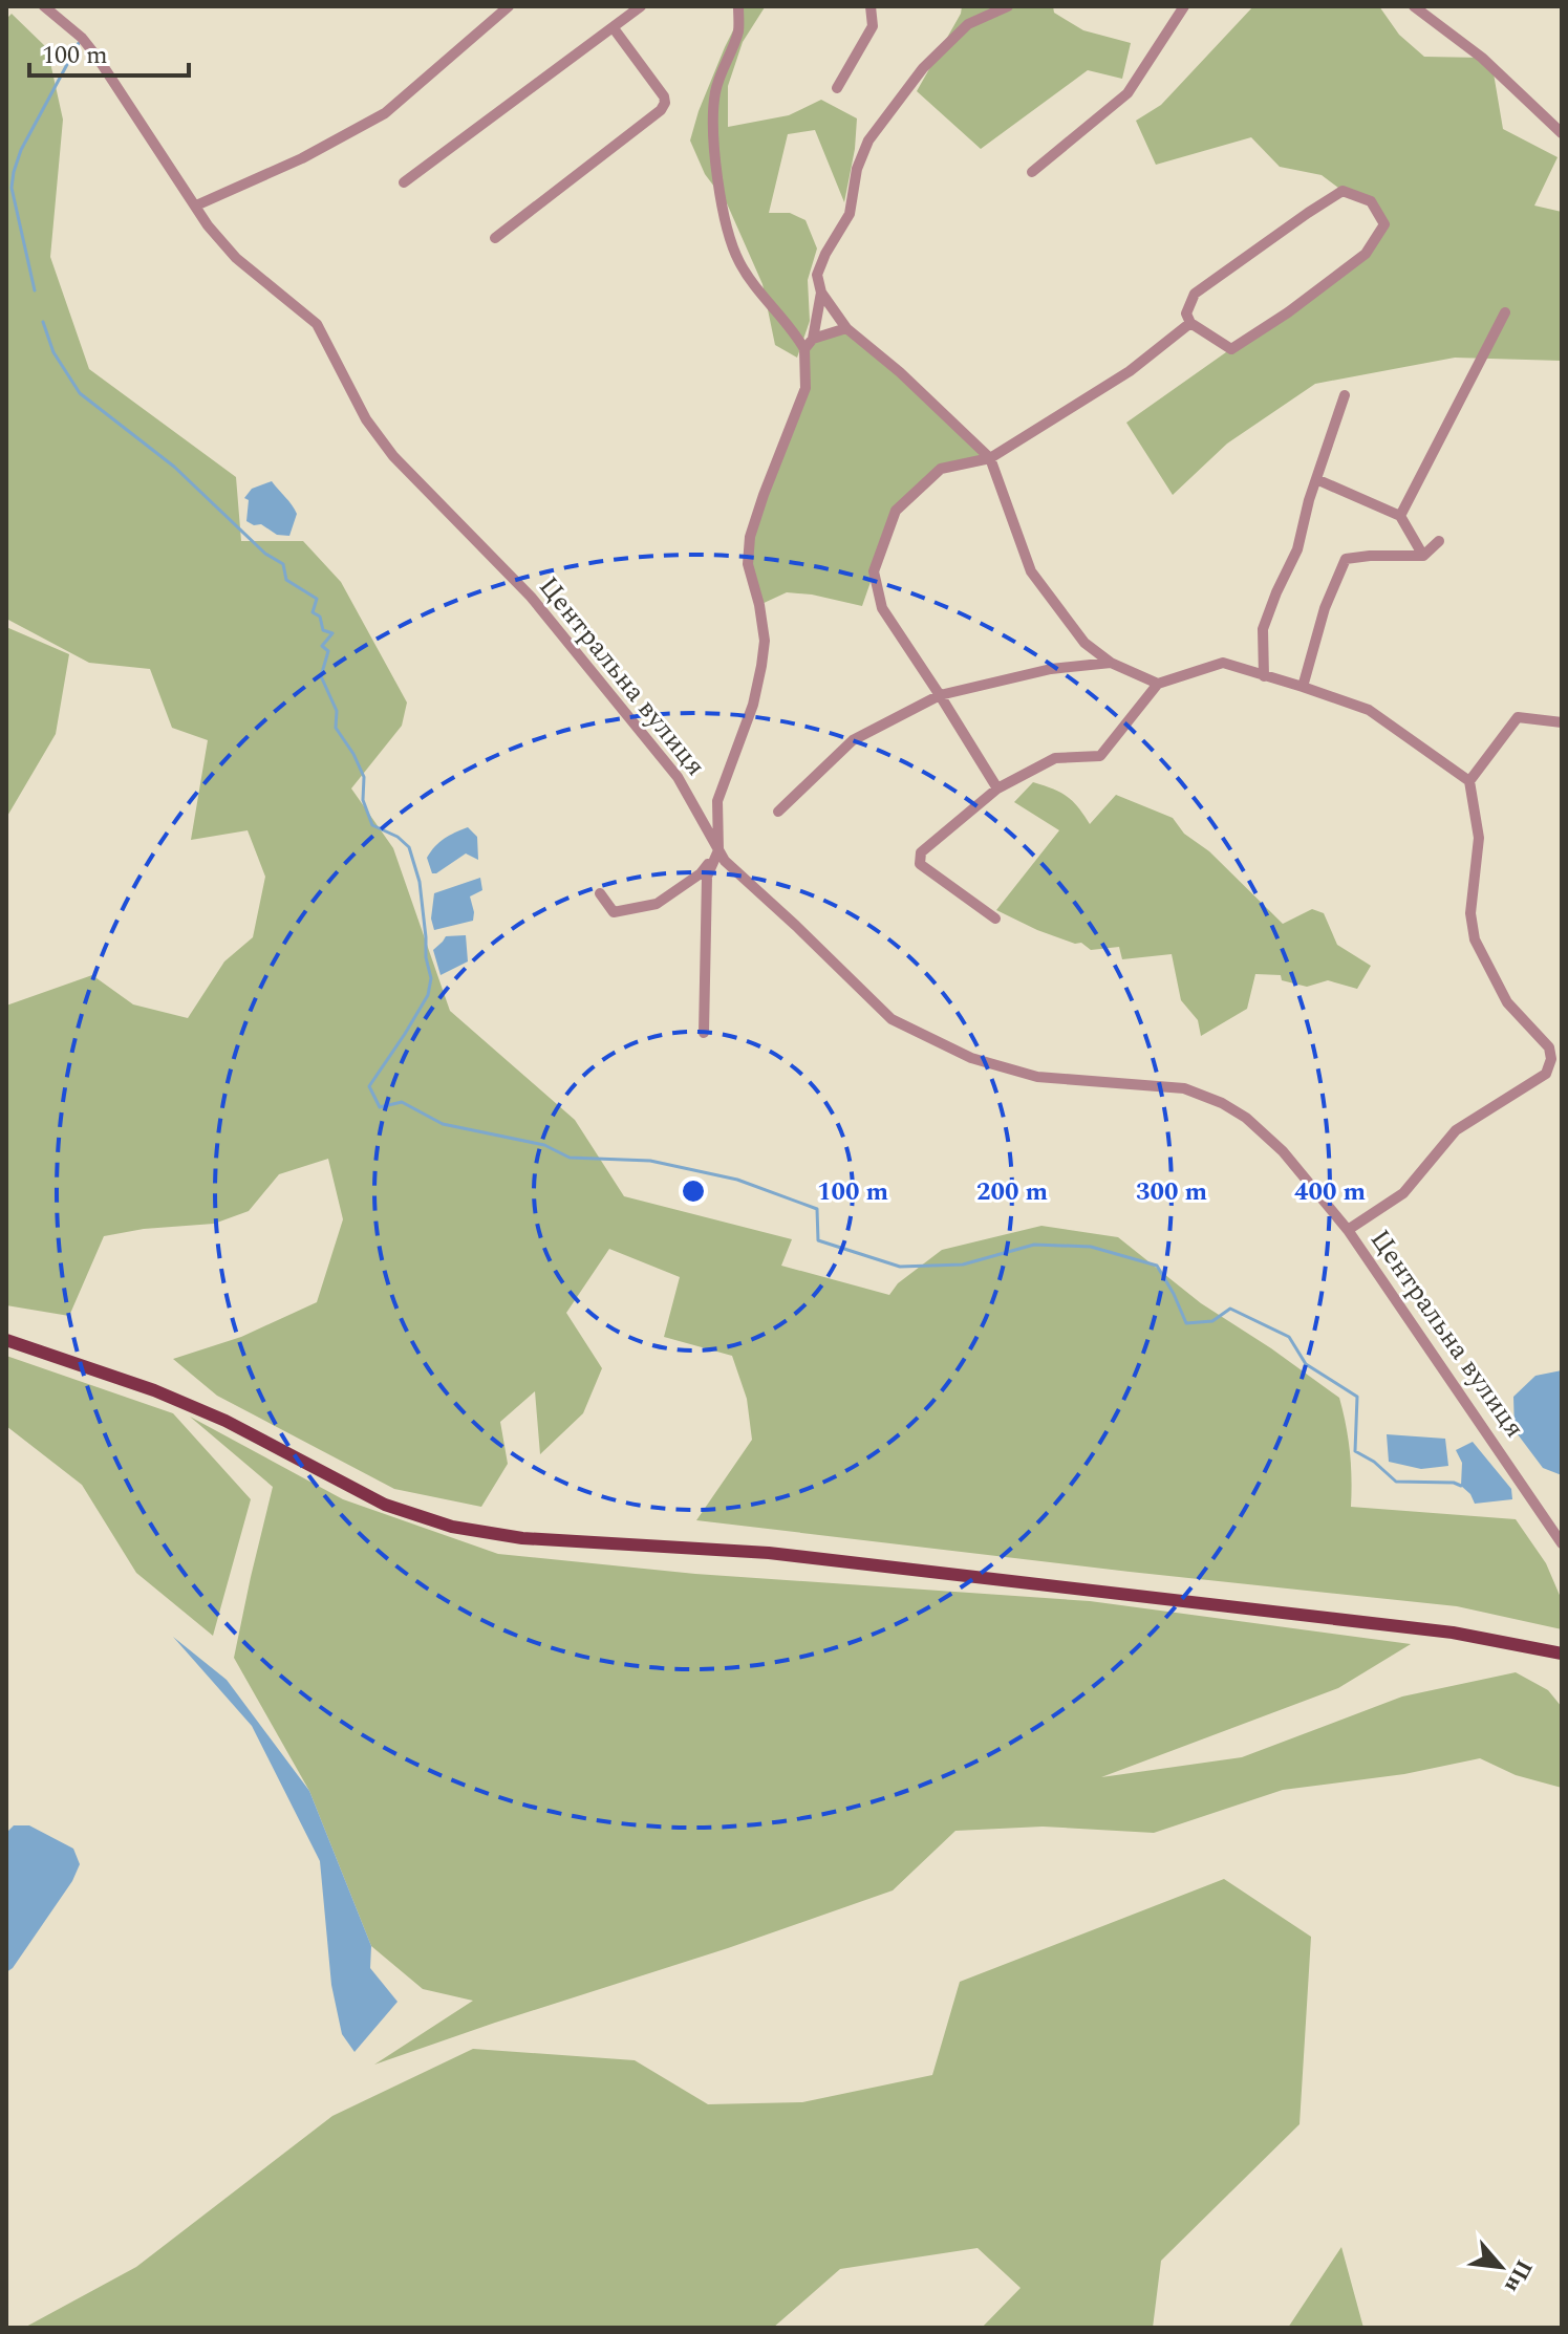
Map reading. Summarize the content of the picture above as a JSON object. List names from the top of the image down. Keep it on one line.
{"streets":{"street":["Центральна вулиця"]},"scale_bar":"100 m","north":"bottom right","rings":["100 m","200 m","300 m","400 m"]}
